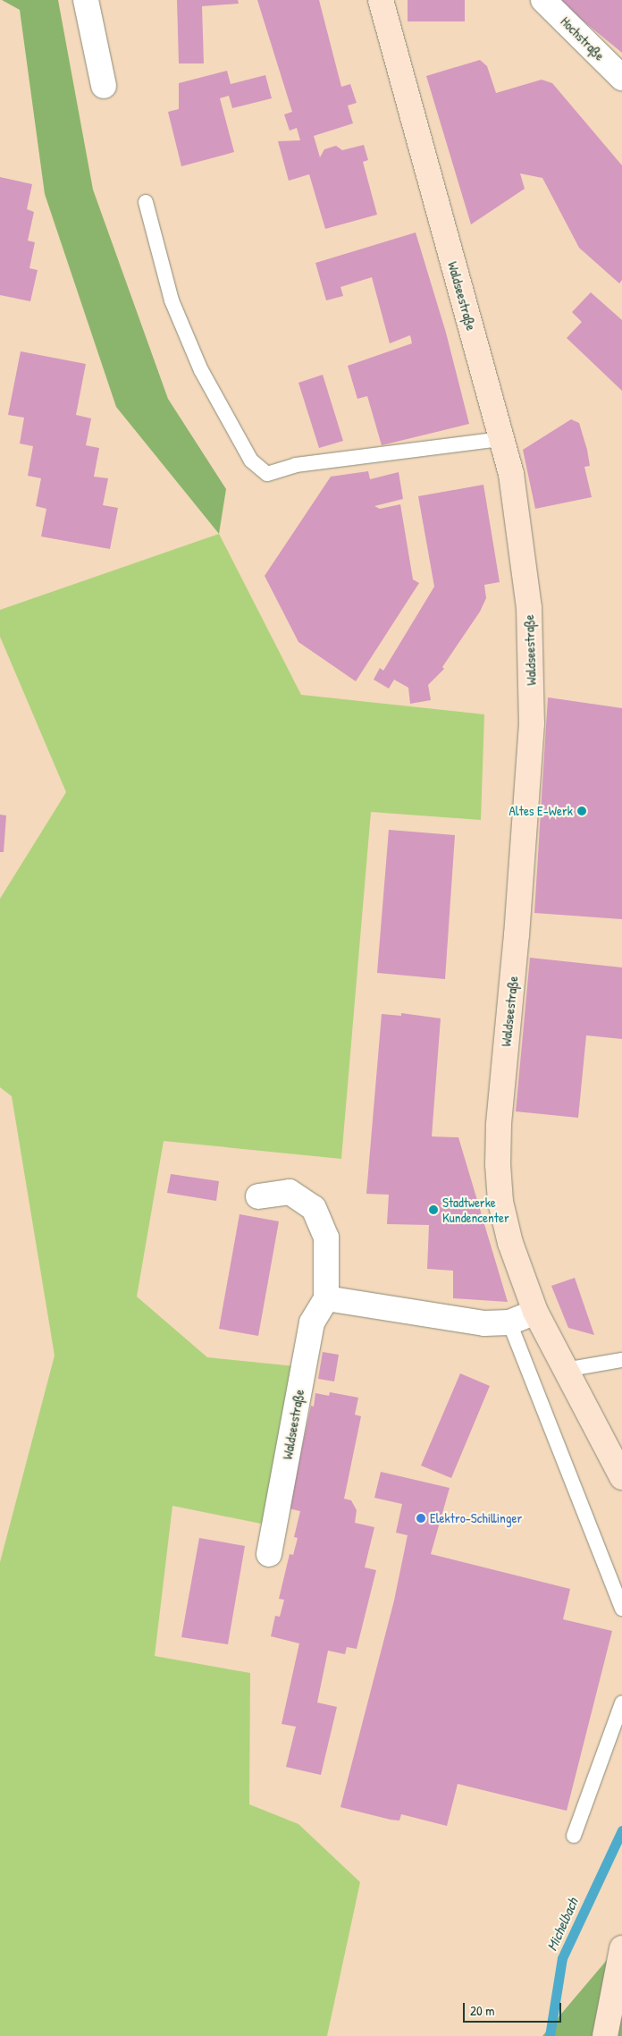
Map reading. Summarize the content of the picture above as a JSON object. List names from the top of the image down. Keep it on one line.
{"streets":{"street":["Hochstraße","Waldseestraße"]},"water":["Michelbach"],"places":["Altes E-Werk","Stadtwerke Kundencenter","Elektro-Schillinger"],"scale_bar":"20 m"}
